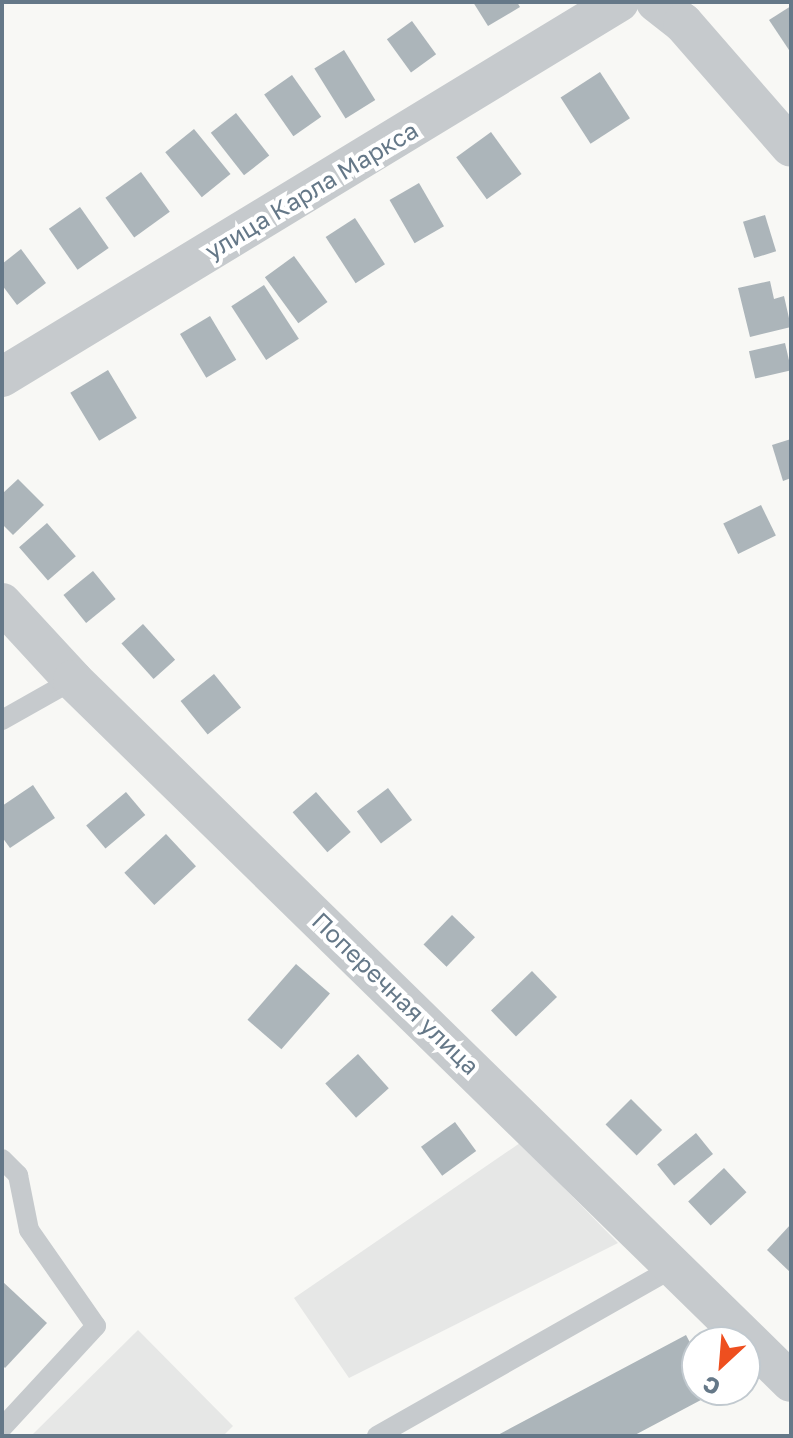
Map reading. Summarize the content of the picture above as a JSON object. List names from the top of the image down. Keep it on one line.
{"streets":{"street":["улица Карла Маркса","Поперечная улица"]},"north":"bottom left"}
